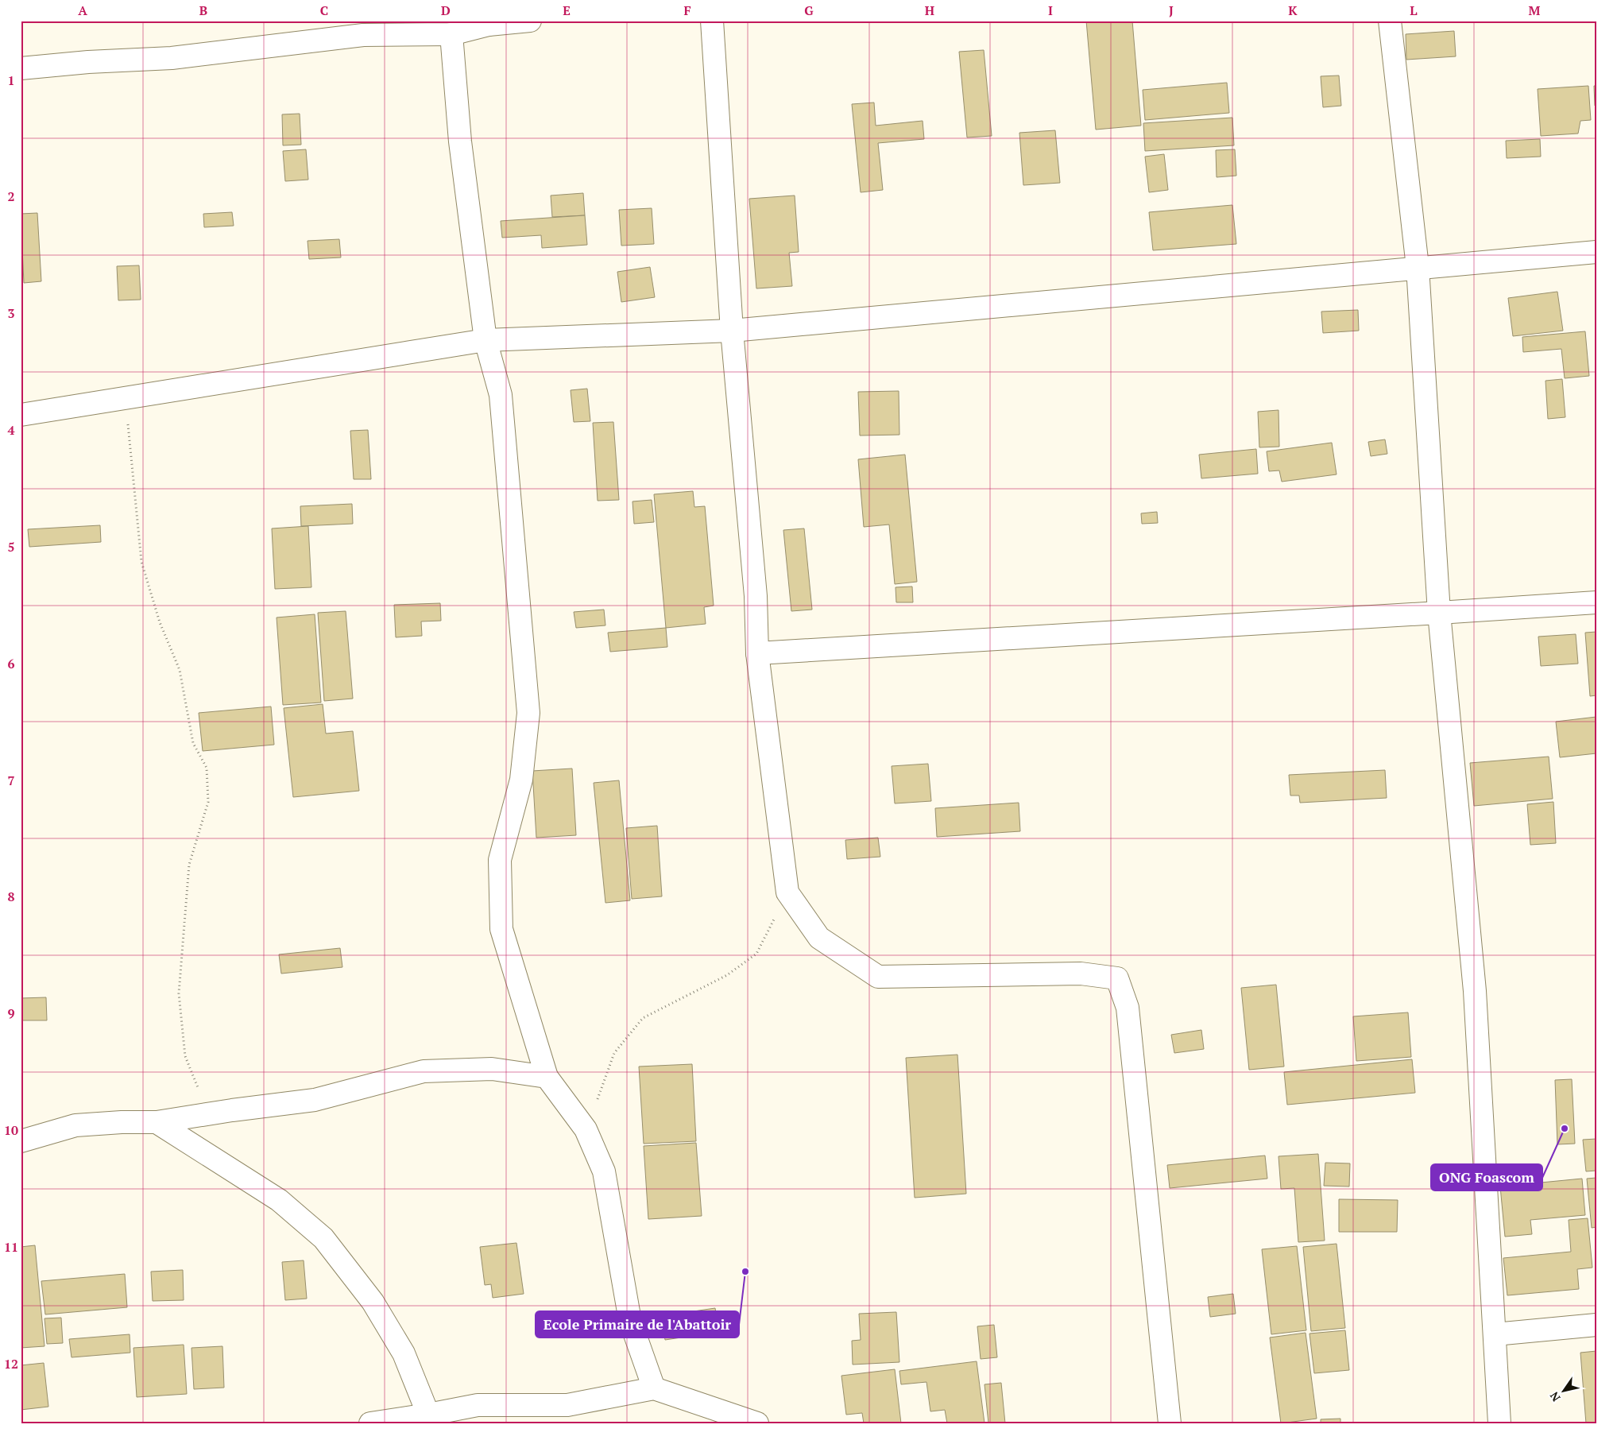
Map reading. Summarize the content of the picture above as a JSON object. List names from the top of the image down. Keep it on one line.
{"places":["ONG Foascom","Ecole Primaire de l'Abattoir"],"north":"bottom left","grid":{"columns":["A","B","C","D","E","F","G","H","I","J","K","L","M"],"rows":["1","2","3","4","5","6","7","8","9","10","11","12"]}}
